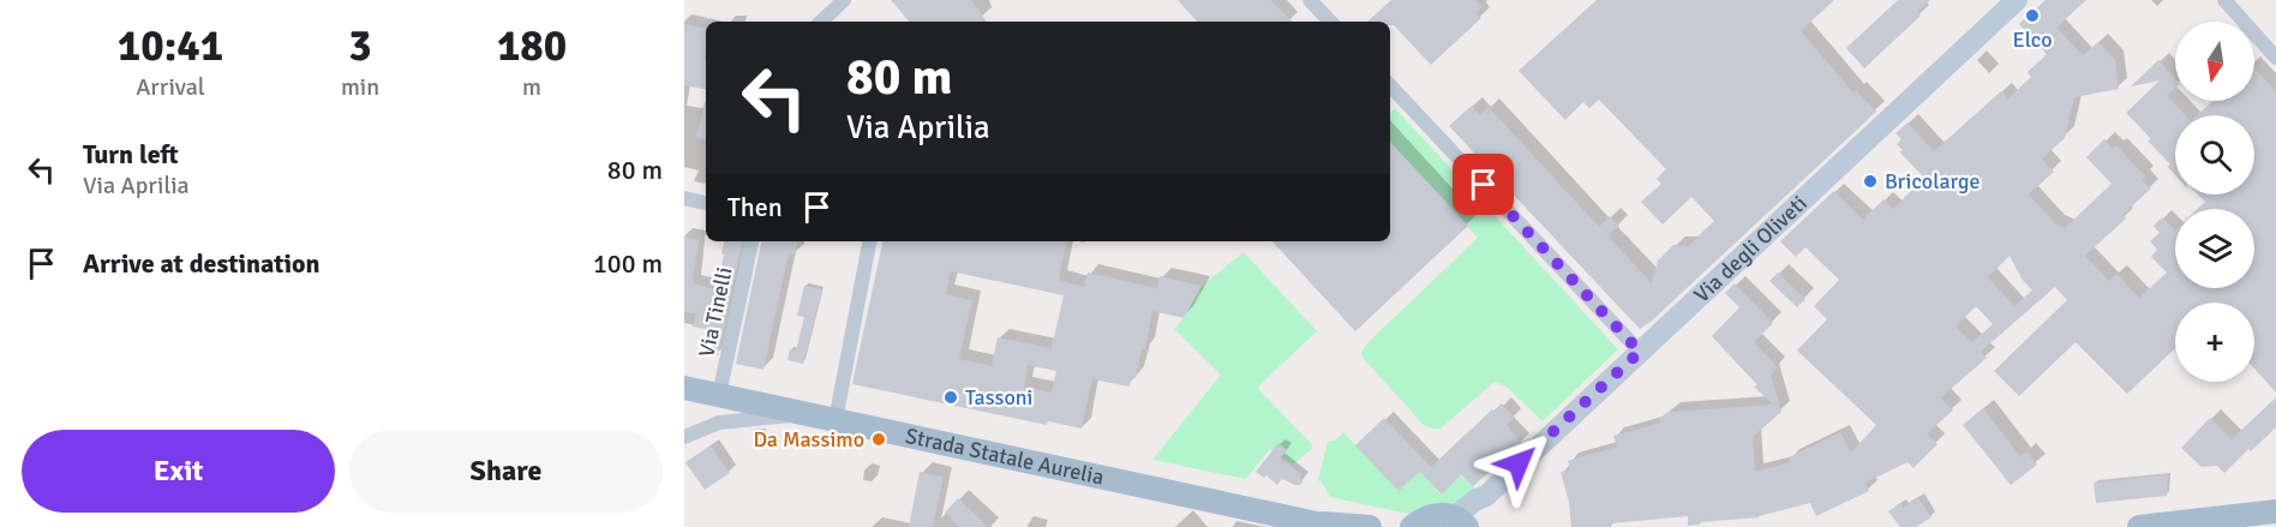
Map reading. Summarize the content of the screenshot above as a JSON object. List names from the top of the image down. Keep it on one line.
{"streets":{"main road":["Via degli Oliveti","Strada Statale Aurelia"],"street":["Via Tinelli"]},"crossings":[["Via Tinelli","Strada Statale Aurelia"]],"places":["Elco","Bricolarge","Tassoni","Da Massimo"],"north":"bottom","page":{"eta":["10:41","Arrival","3","min","180","m"],"map_buttons":"+","turn":["80 m","Via Aprilia"],"list":[{"name":"Turn left","note":"Via Aprilia","value":"80 m"},{"name":"Arrive at destination","value":"100 m"}],"then":"Then","buttons":["Exit","Share"]}}
